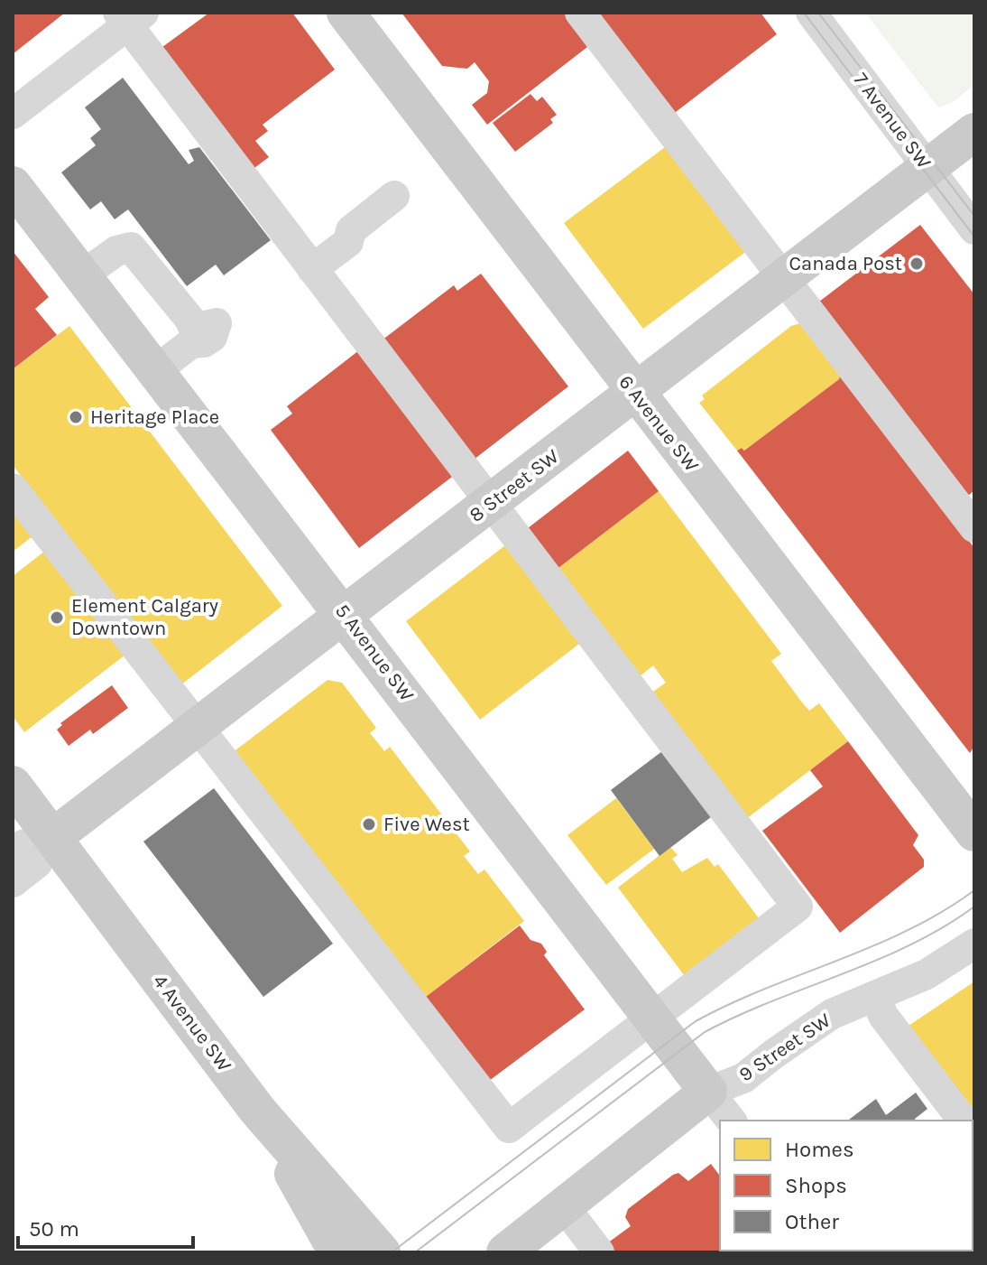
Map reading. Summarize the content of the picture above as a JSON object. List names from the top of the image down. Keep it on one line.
{"streets":{"main road":["6 Avenue SW","8 Street SW","5 Avenue SW","4 Avenue SW","9 Street SW"],"street":["7 Avenue SW"]},"crossings":[["7 Avenue SW","8 Street SW"],["6 Avenue SW","8 Street SW"],["8 Street SW","5 Avenue SW"],["8 Street SW","4 Avenue SW"],["5 Avenue SW","9 Street SW"]],"places":["Canada Post","Heritage Place","Element Calgary Downtown","Five West"],"legend":["Homes","Shops","Other"],"scale_bar":"50 m"}
